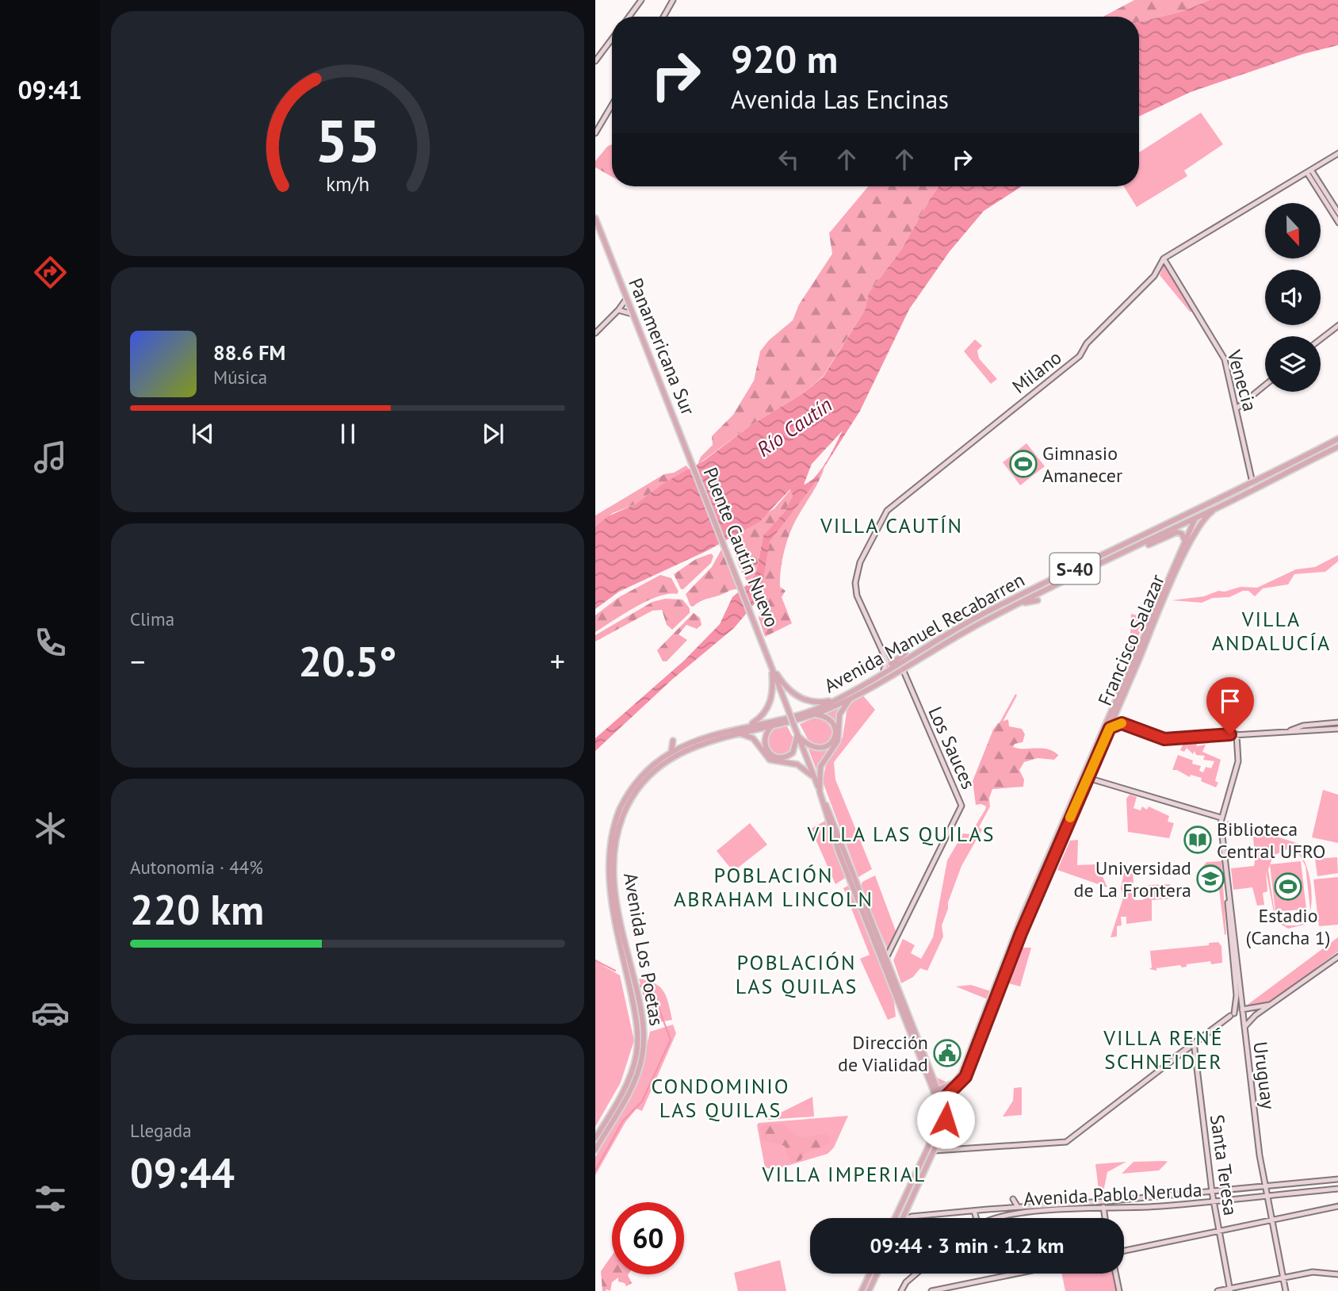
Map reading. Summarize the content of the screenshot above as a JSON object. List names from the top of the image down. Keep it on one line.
{"streets":{"main road":["Panamericana Sur","Puente Cautín Nuevo","S-40","Avenida Manuel Recabarren","Francisco Salazar","Avenida Los Poetas"],"street":["Milano","Venecia","Los Sauces","Uruguay","Santa Teresa","Avenida Pablo Neruda"]},"crossings":[["Panamericana Sur","Puente Cautín Nuevo"],["Milano","Venecia"],["Venecia","Avenida Manuel Recabarren"],["Puente Cautín Nuevo","Avenida Manuel Recabarren"],["Puente Cautín Nuevo","Avenida Los Poetas"],["Avenida Manuel Recabarren","Francisco Salazar"],["Avenida Manuel Recabarren","Los Sauces"],["Avenida Manuel Recabarren","Avenida Los Poetas"],["Uruguay","Avenida Pablo Neruda"],["Santa Teresa","Avenida Pablo Neruda"]],"districts":["VILLA CAUTÍN","VILLA ANDALUCÍA","VILLA LAS QUILAS","POBLACIÓN ABRAHAM LINCOLN","POBLACIÓN LAS QUILAS","VILLA RENÉ SCHNEIDER","CONDOMINIO LAS QUILAS","VILLA IMPERIAL"],"water":["Río Cautín"],"places":{"sports":["Gimnasio Amanecer","Estadio (Cancha 1)"],"library":["Biblioteca Central UFRO"],"school or university":["Universidad de La Frontera"],"public building":["Dirección de Vialidad"]},"north":"bottom","page":{"tabs":"09:41","turn":["920 m","Avenida Las Encinas"],"song":["88.6 FM","Música"],"tile":["Clima",["Autonomía · 44%","220 km"],["Llegada","09:44"]],"heat":["−","20.5°","+"],"limit":"60","trip":"09:44 · 3 min · 1.2 km","gauge":["55","km/h"]}}
